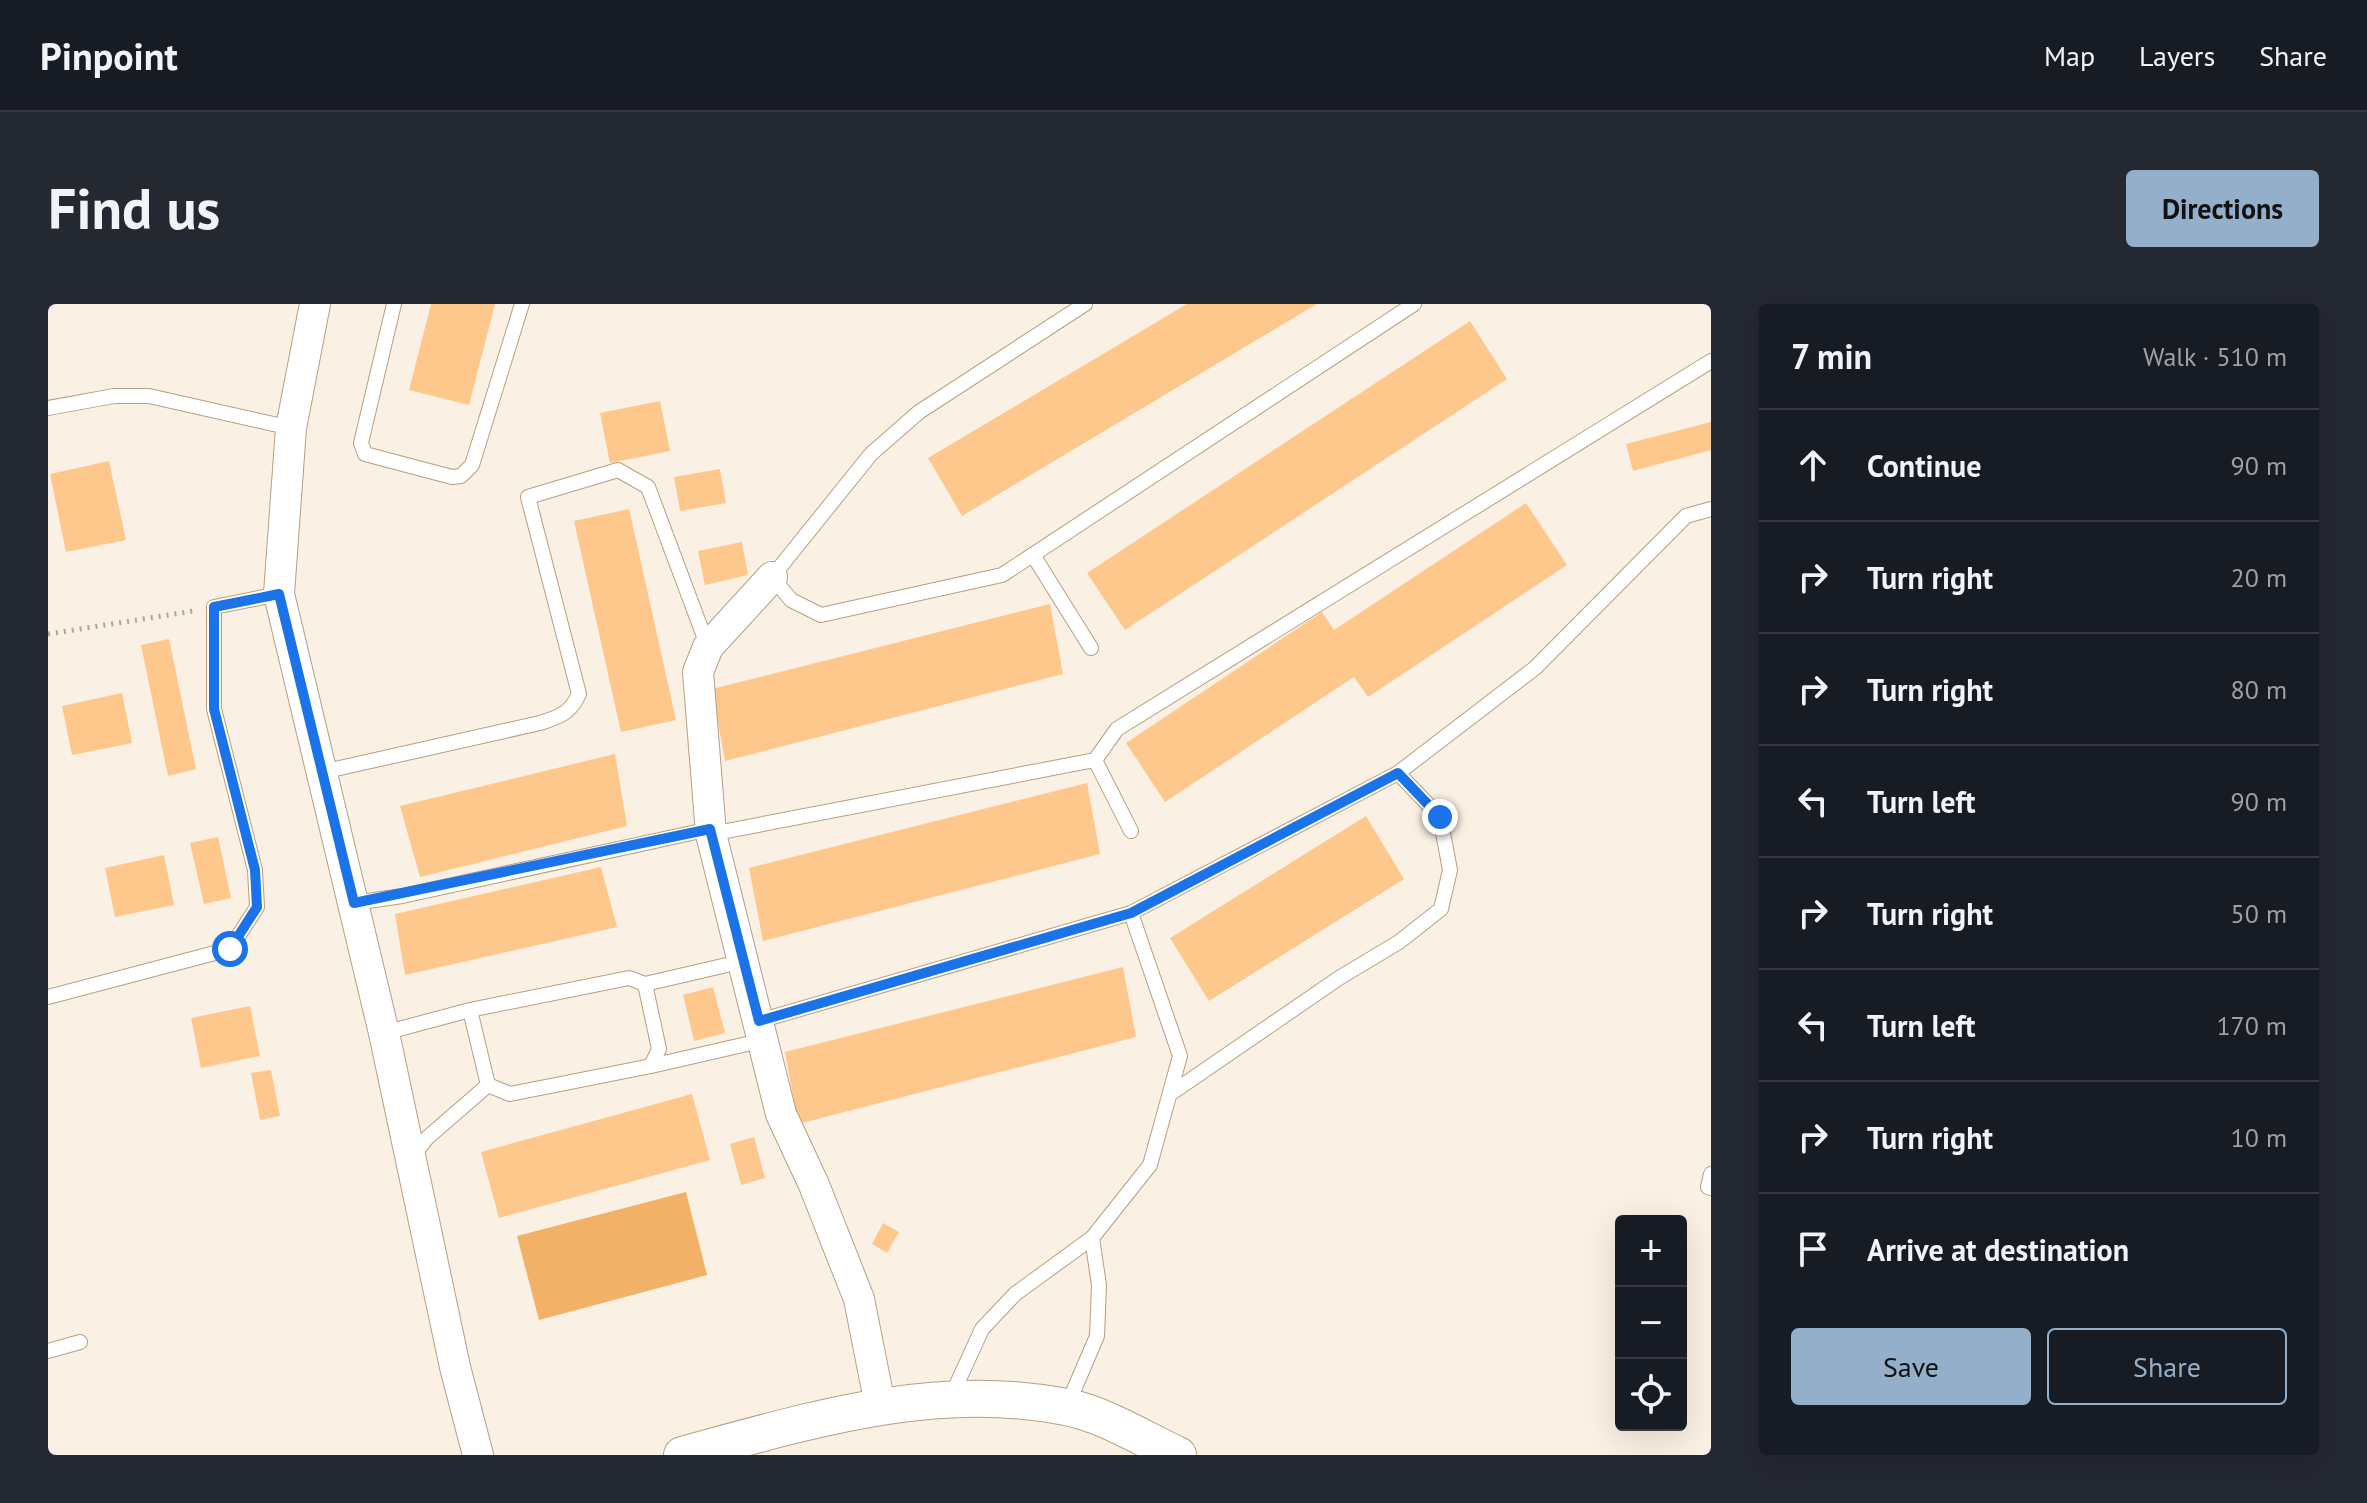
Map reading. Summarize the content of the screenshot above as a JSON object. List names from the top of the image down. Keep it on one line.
{"page":{"header":"Pinpoint","nav":["Map","Layers","Share"],"buttons":["Directions",["Save","Share"]],"title":"Find us","heading":["7 min","Walk · 510 m"],"list":[["Continue","90 m"],["Turn right","20 m"],["Turn right","80 m"],["Turn left","90 m"],["Turn right","50 m"],["Turn left","170 m"],["Turn right","10 m"],"Arrive at destination"],"map_buttons":["+","−"]}}
